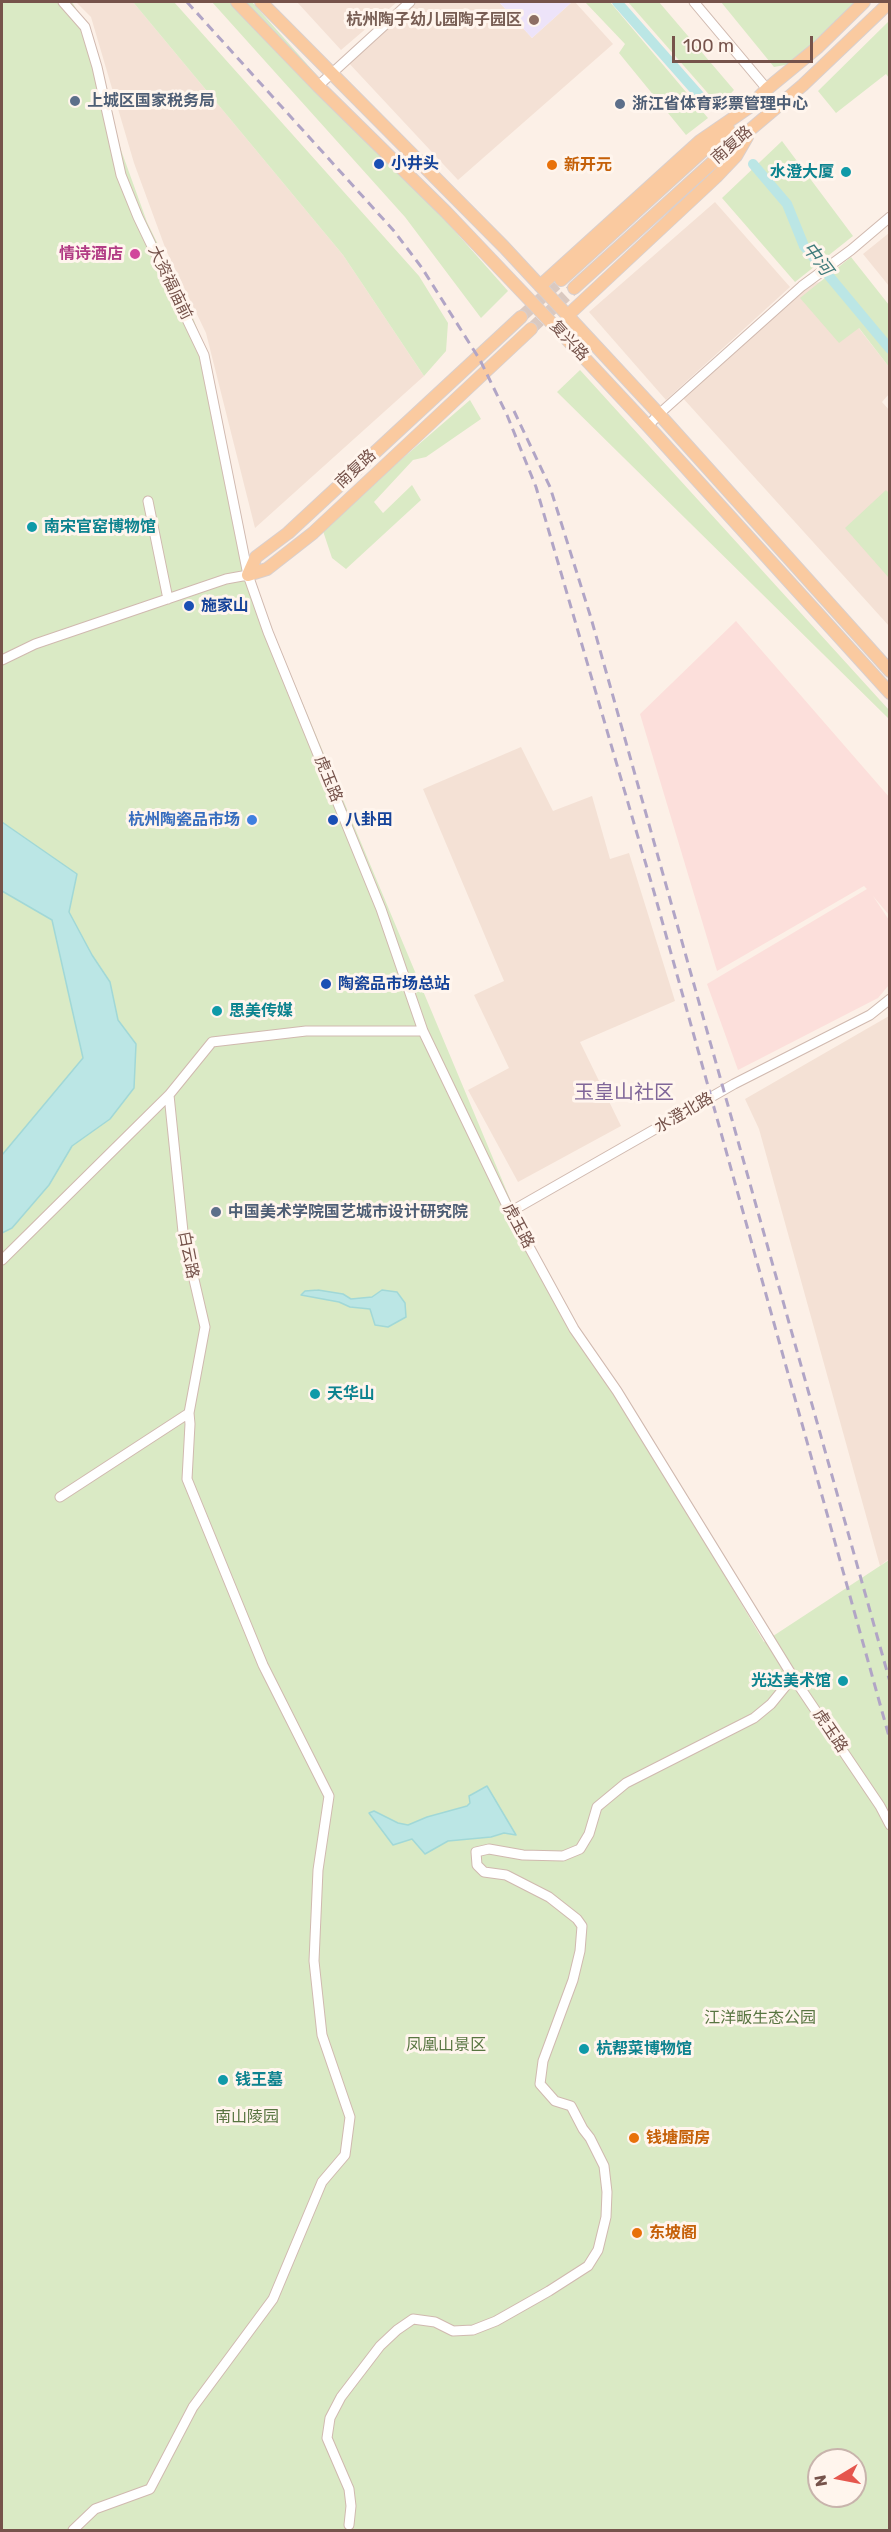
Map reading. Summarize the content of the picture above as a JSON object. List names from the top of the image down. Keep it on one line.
{"streets":{"main road":["南复路","复兴路"],"street":["大资福庙前","虎玉路","水澄北路","白云路"]},"crossings":[["南复路","大资福庙前"],["南复路","虎玉路"],["大资福庙前","虎玉路"],["虎玉路","水澄北路"]],"districts":["玉皇山社区"],"water":["中河"],"parks":["江洋畈生态公园","凤凰山景区","南山陵园"],"places":["杭州陶子幼儿园陶子园区","上城区国家税务局","浙江省体育彩票管理中心","小井头","新开元","水澄大厦","情诗酒店","南宋官窑博物馆","施家山","杭州陶瓷品市场","八卦田","陶瓷品市场总站","思美传媒","中国美术学院国艺城市设计研究院","天华山","光达美术馆","杭帮菜博物馆","钱王墓","钱塘厨房","东坡阁"],"scale_bar":"100 m","north":"left"}
